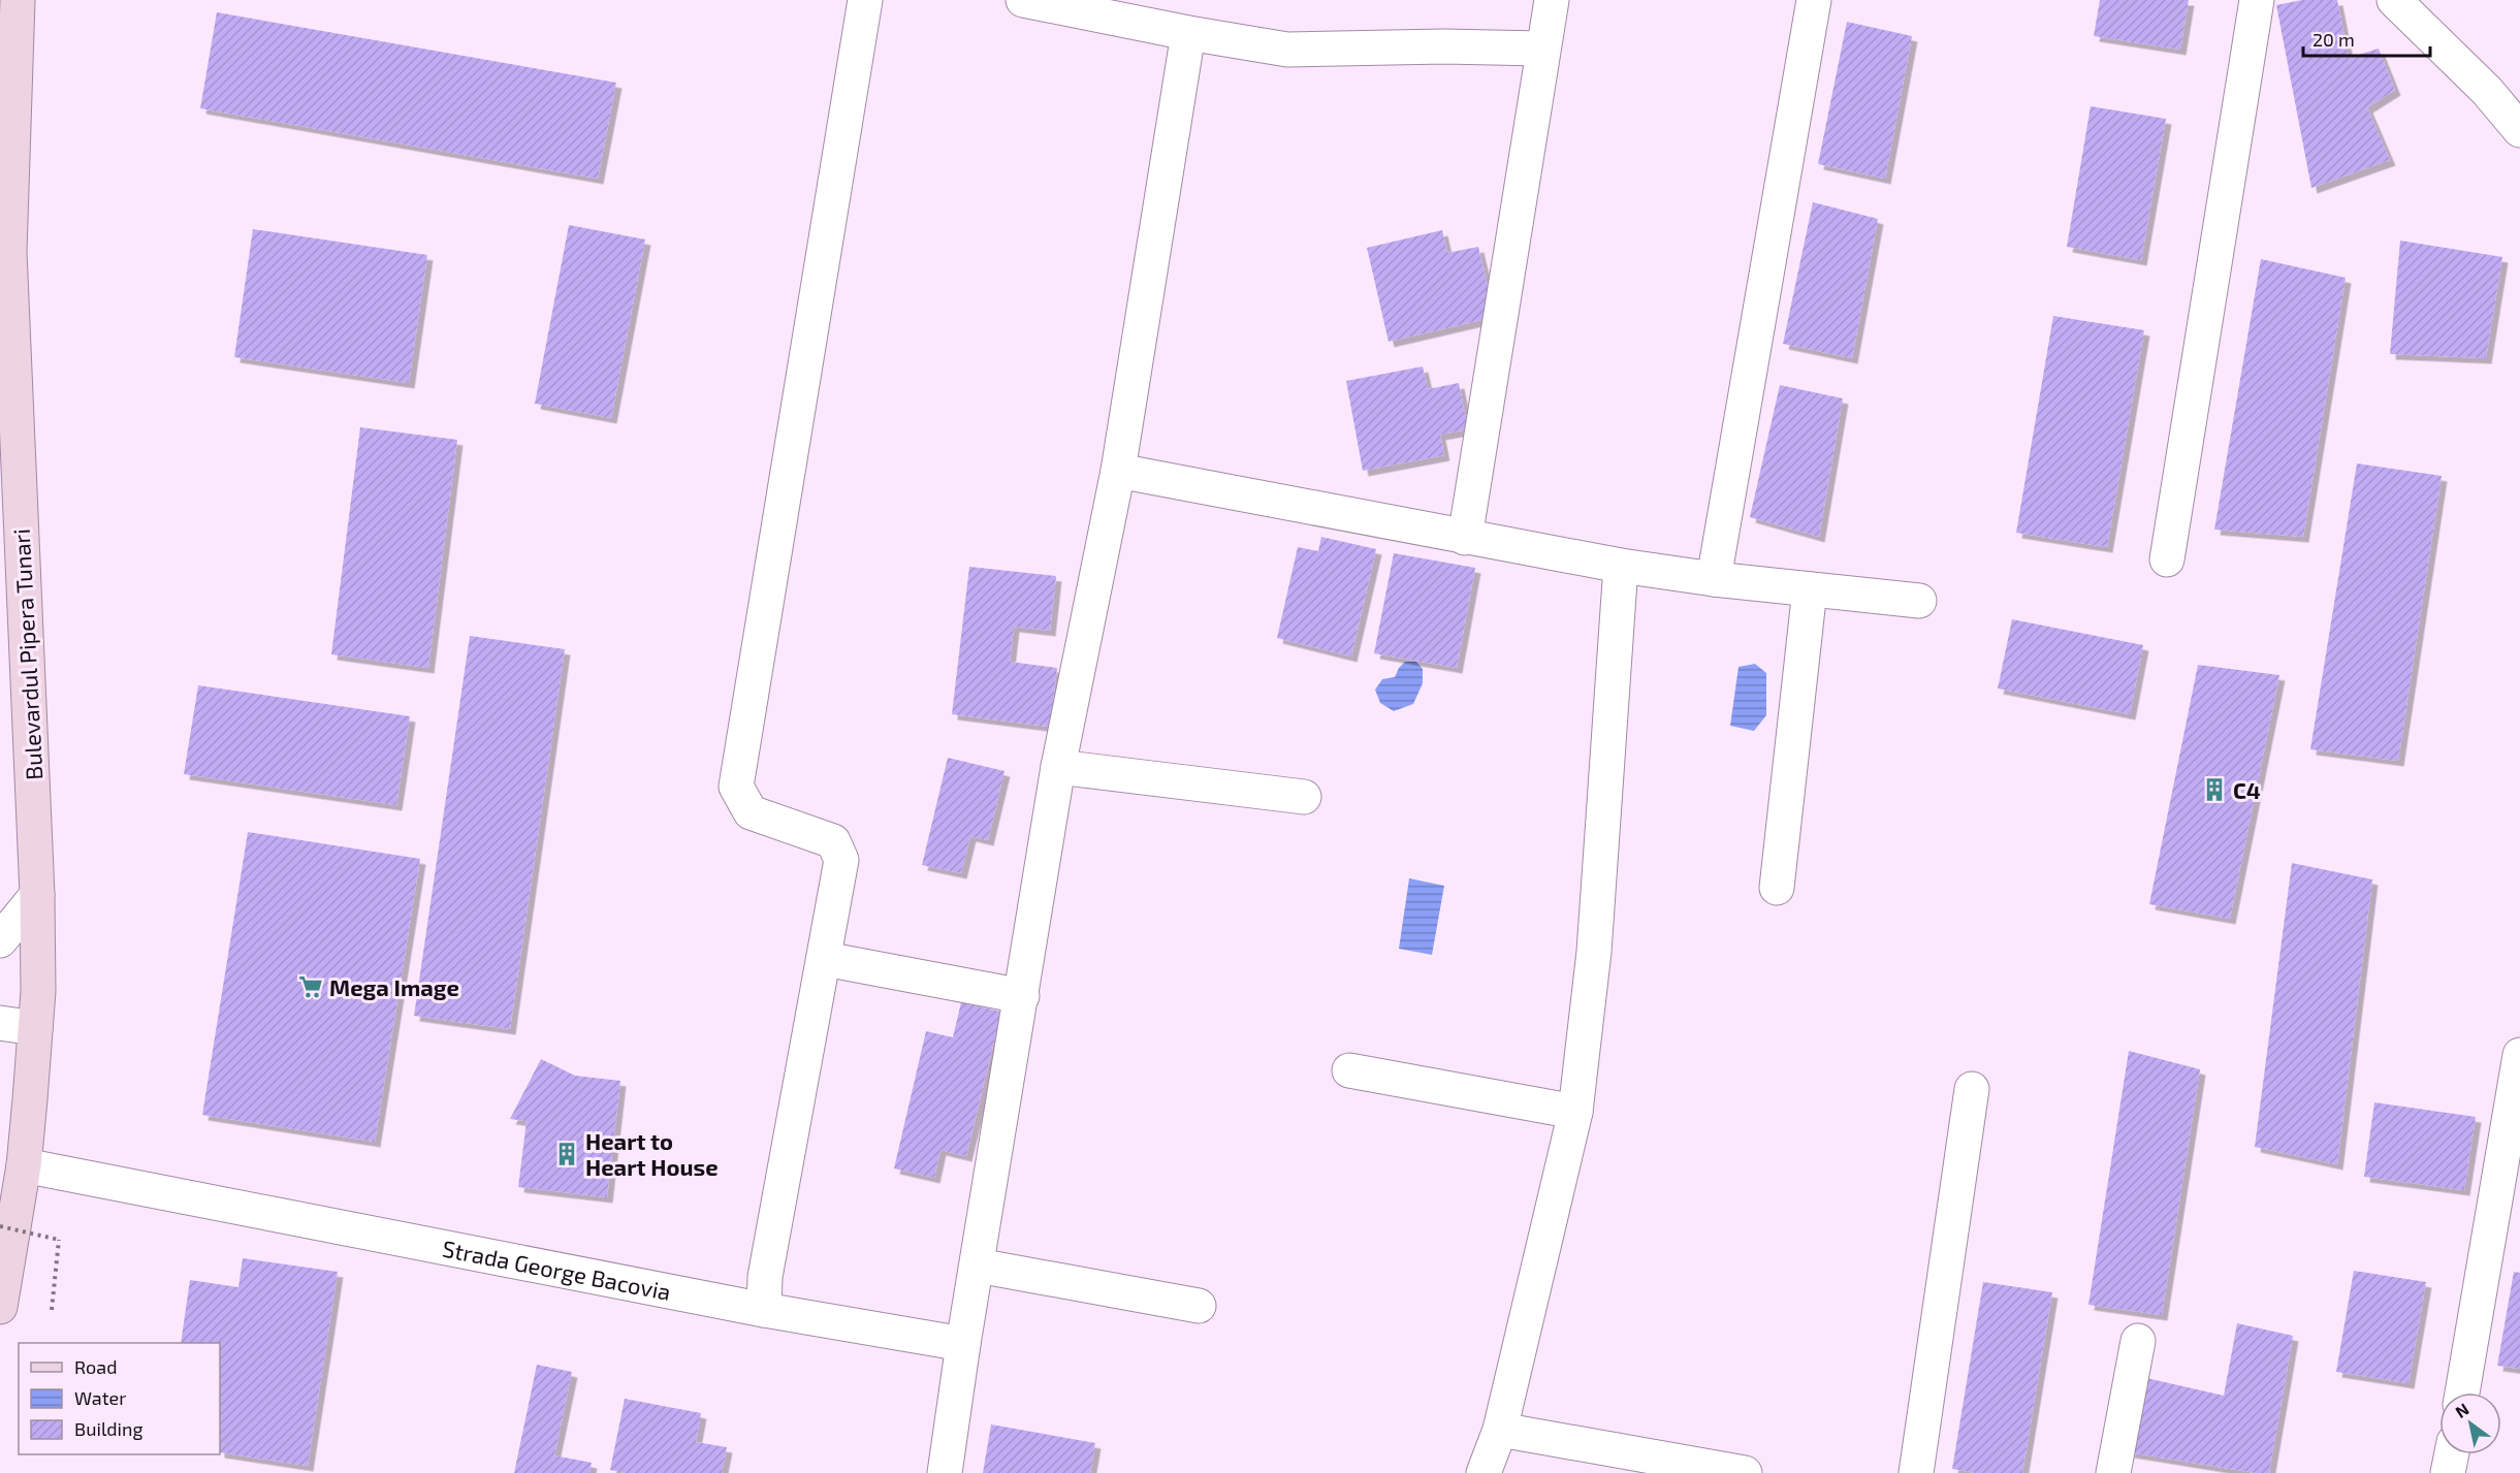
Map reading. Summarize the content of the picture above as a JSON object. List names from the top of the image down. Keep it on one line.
{"streets":{"main road":["Bulevardul Pipera Tunari"],"street":["Strada George Bacovia"]},"crossings":[["Bulevardul Pipera Tunari","Strada George Bacovia"]],"places":{"building":["C4","Heart to Heart House"],"supermarket":["Mega Image"]},"legend":["Road","Water","Building"],"scale_bar":"20 m","north":"top left"}
